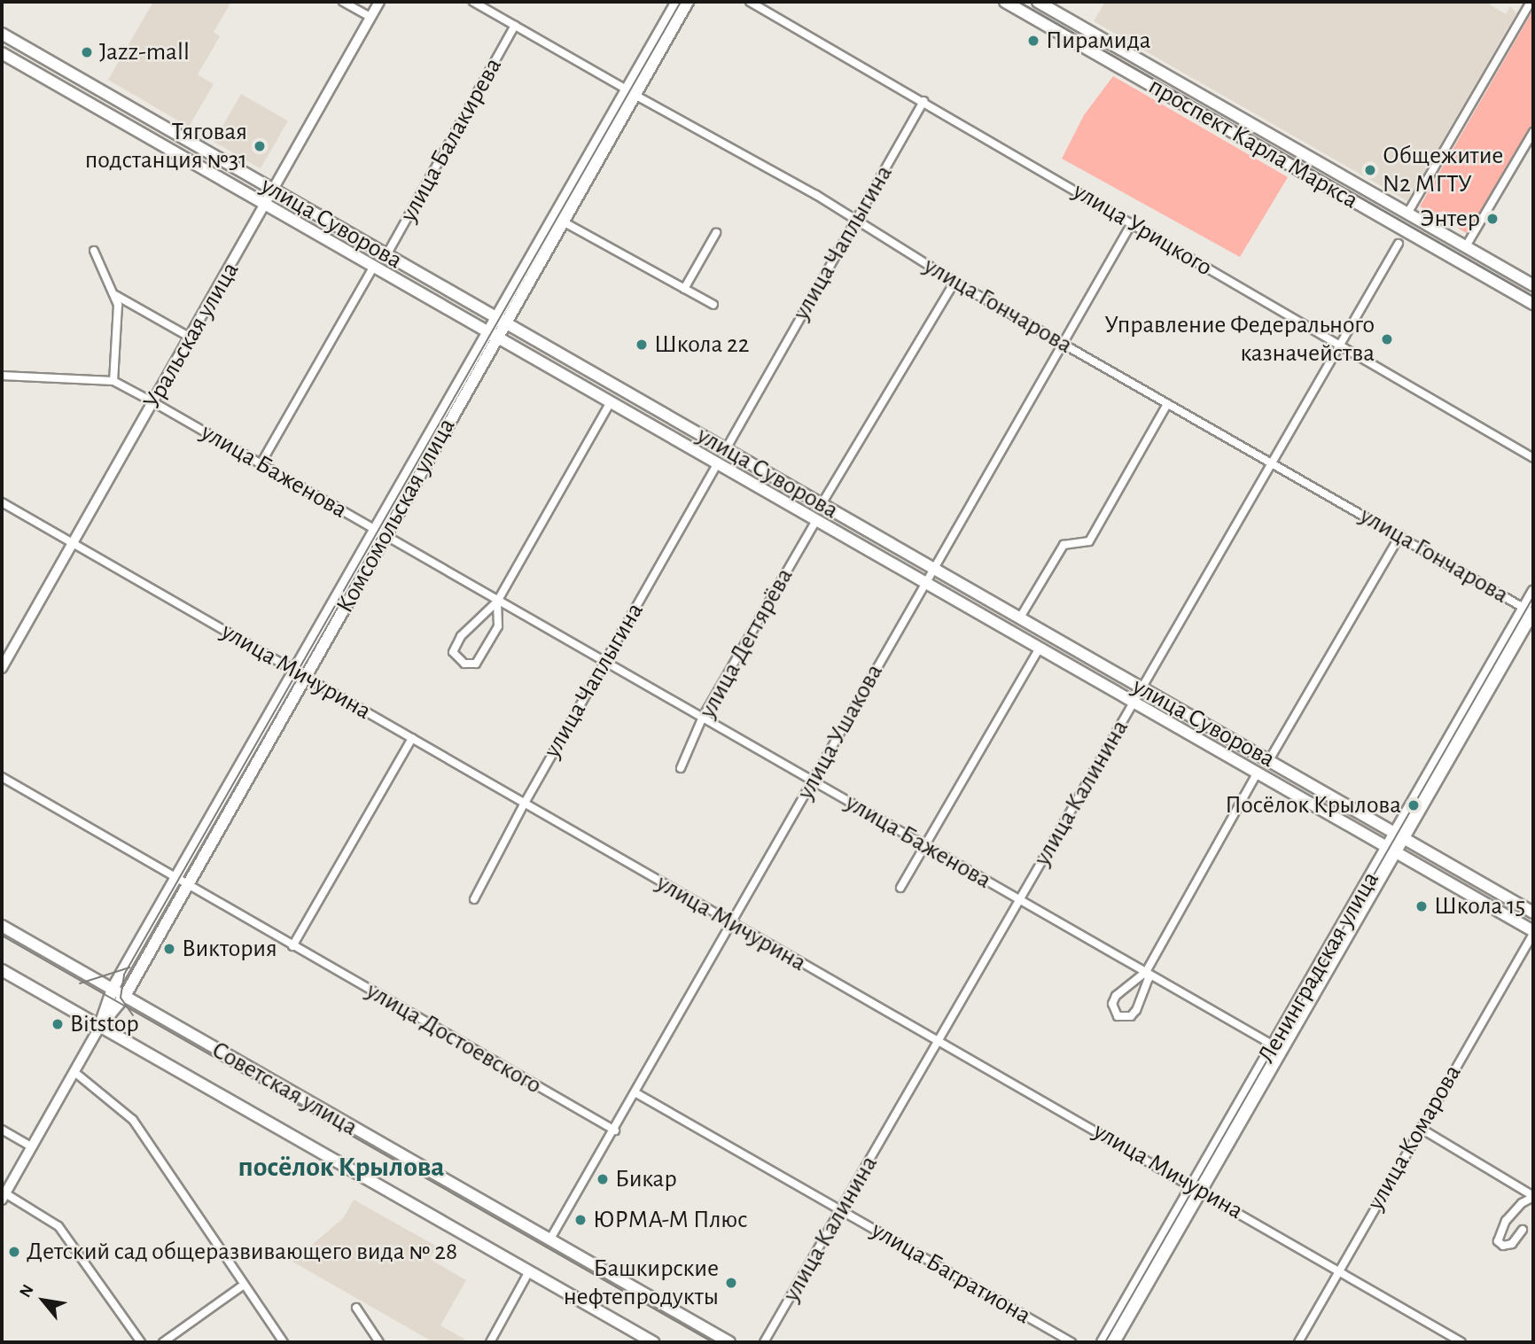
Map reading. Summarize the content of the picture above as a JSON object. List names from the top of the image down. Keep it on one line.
{"streets":{"main road":["проспект Карла Маркса","улица Суворова","Комсомольская улица","Ленинградская улица","Советская улица"],"street":["улица Балакирева","улица Урицкого","улица Чаплыгина","улица Гончарова","Уральская улица","улица Баженова","улица Дегтярёва","улица Мичурина","улица Ушакова","улица Калинина","улица Достоевского","улица Комарова","улица Багратиона"]},"crossings":[["улица Балакирева","улица Суворова"],["улица Балакирева","улица Гончарова"],["улица Суворова","улица Чаплыгина"],["улица Суворова","Уральская улица"],["улица Суворова","Комсомольская улица"],["улица Суворова","улица Дегтярёва"],["улица Суворова","улица Ушакова"],["улица Суворова","улица Калинина"],["улица Суворова","Ленинградская улица"],["улица Суворова","улица Комарова"],["улица Урицкого","улица Чаплыгина"],["улица Урицкого","улица Ушакова"],["улица Урицкого","улица Калинина"],["улица Чаплыгина","улица Гончарова"],["улица Чаплыгина","улица Баженова"],["улица Чаплыгина","улица Мичурина"],["улица Гончарова","Комсомольская улица"],["улица Гончарова","улица Ушакова"],["улица Гончарова","улица Калинина"],["улица Гончарова","Ленинградская улица"],["Уральская улица","улица Баженова"],["Уральская улица","улица Мичурина"],["улица Баженова","Комсомольская улица"],["улица Баженова","улица Дегтярёва"],["улица Баженова","улица Ушакова"],["улица Баженова","улица Калинина"],["улица Баженова","Ленинградская улица"],["Комсомольская улица","улица Мичурина"],["Комсомольская улица","улица Достоевского"],["Комсомольская улица","Советская улица"],["улица Мичурина","улица Ушакова"],["улица Мичурина","улица Калинина"],["улица Мичурина","Ленинградская улица"],["улица Мичурина","улица Комарова"],["улица Ушакова","улица Достоевского"],["улица Ушакова","Советская улица"],["улица Ушакова","улица Багратиона"],["улица Калинина","улица Багратиона"]],"districts":["посёлок Крылова"],"places":["Пирамида","Jazz-mall","Тяговая подстанция №31","Общежитие N2 МГТУ","Энтер","Управление Федерального казначейства","Школа 22","Посёлок Крылова","Школа 15","Виктория","Bitstop","Бикар","ЮРМА-М Плюс","Детский сад общеразвивающего вида № 28","Башкирские нефтепродукты"],"north":"top left"}
